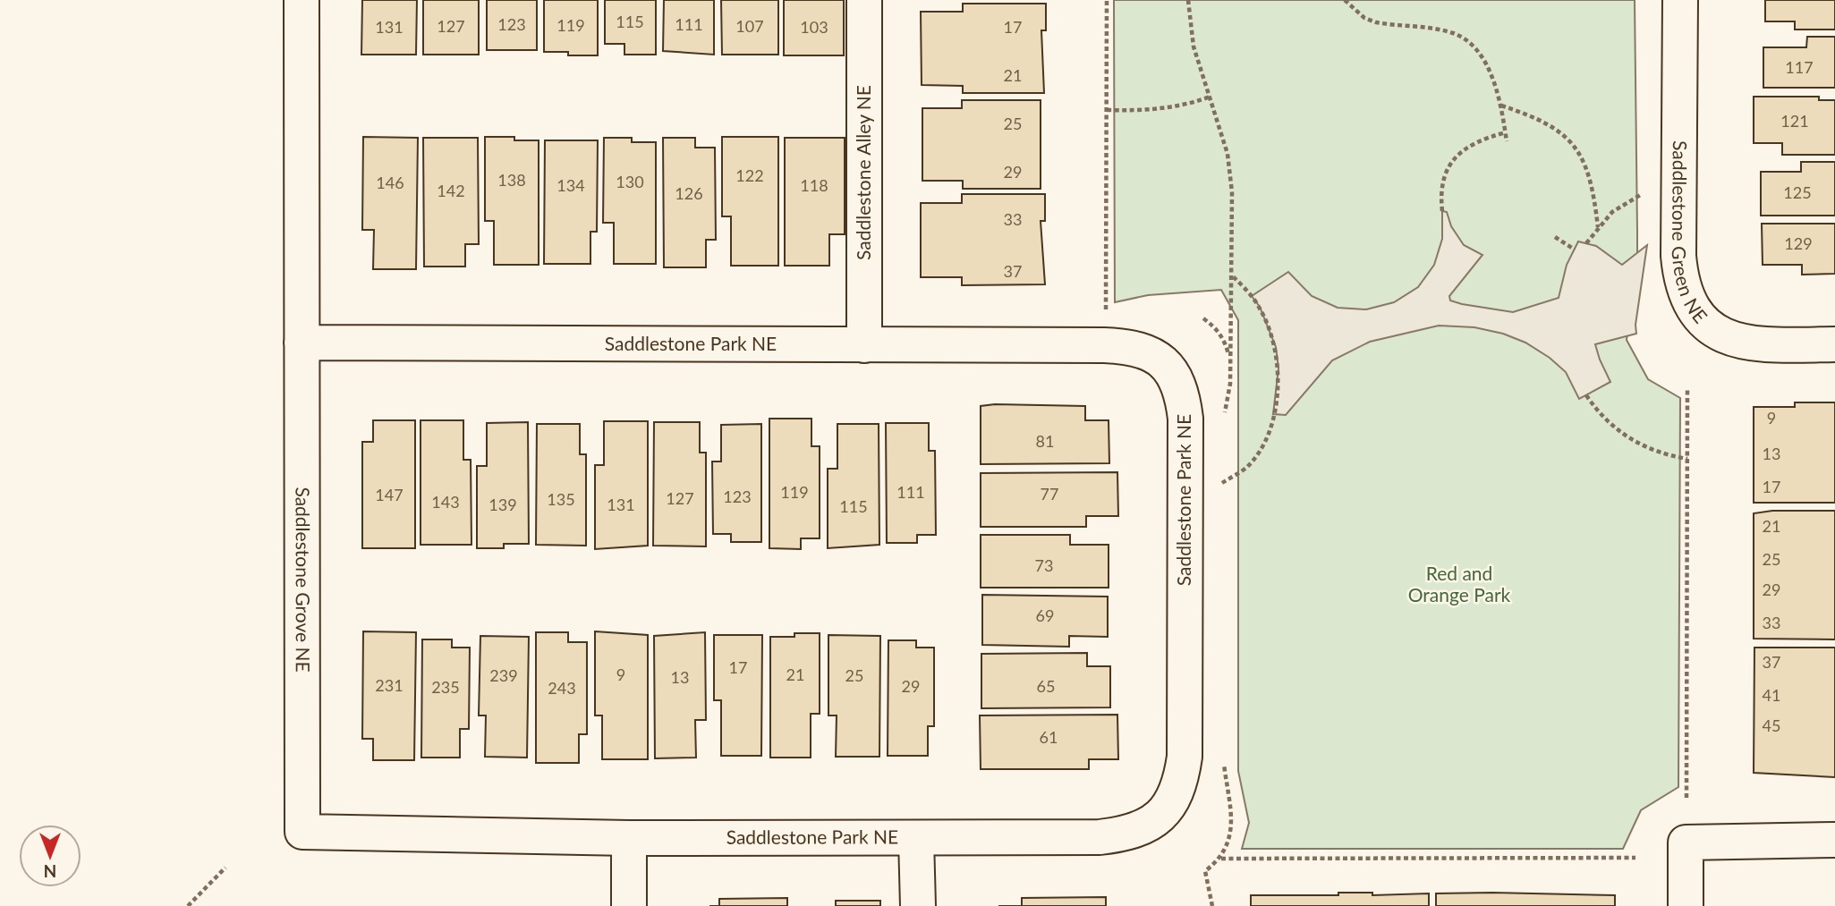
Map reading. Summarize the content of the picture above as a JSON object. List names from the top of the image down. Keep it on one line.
{"streets":{"street":["Saddlestone Alley NE","Saddlestone Green NE","Saddlestone Park NE","Saddlestone Grove NE"]},"crossings":[["Saddlestone Alley NE","Saddlestone Park NE"],["Saddlestone Park NE","Saddlestone Grove NE"]],"parks":["Red and Orange Park"],"house_numbers":["115","123","111","119","127","107","131","103","17","117","21","121","25","29","122","138","130","146","134","118","142","125","126","33","129","37","9","81","13","17","119","111","77","147","123","127","135","143","139","131","115","21","25","73","29","69","33","37","17","9","21","239","25","13","231","29","65","235","243","41","45","61"],"north":"bottom"}
